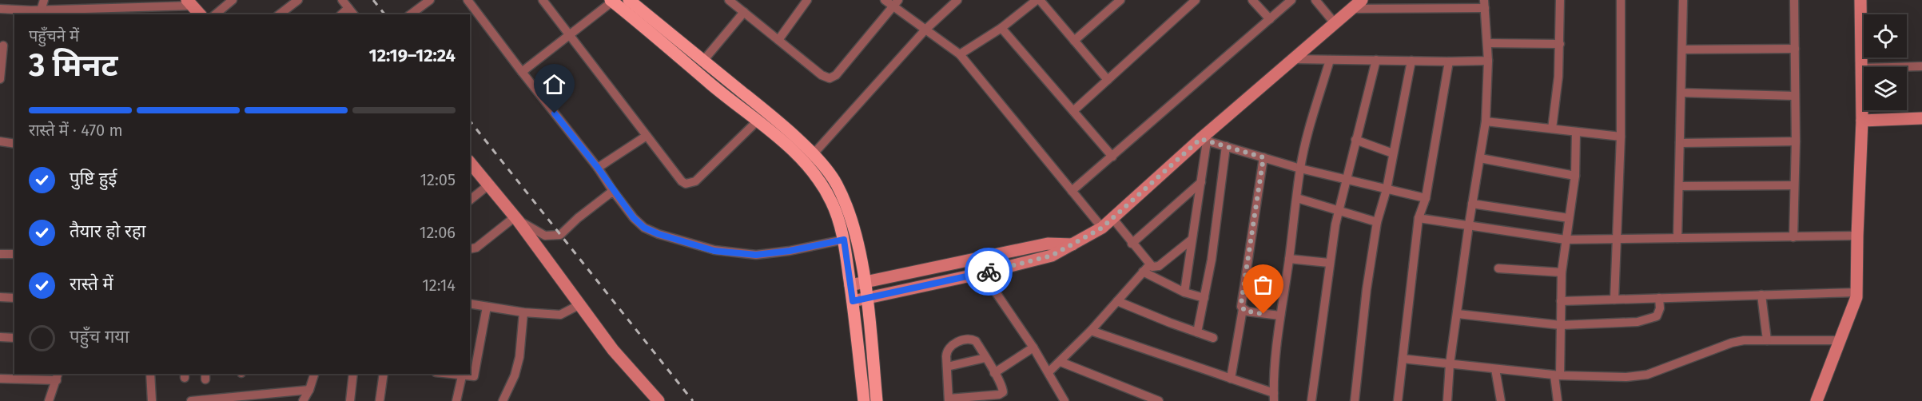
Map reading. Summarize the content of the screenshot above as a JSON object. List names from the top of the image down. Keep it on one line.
{"page":{"heading":["3 मिनट","पहुँचने में","12:19–12:24"],"bar":"रास्ते में · 470 m","list":[["पुष्टि हुई","12:05"],["तैयार हो रहा","12:06"],["रास्ते में","12:14"],"पहुँच गया"]}}
